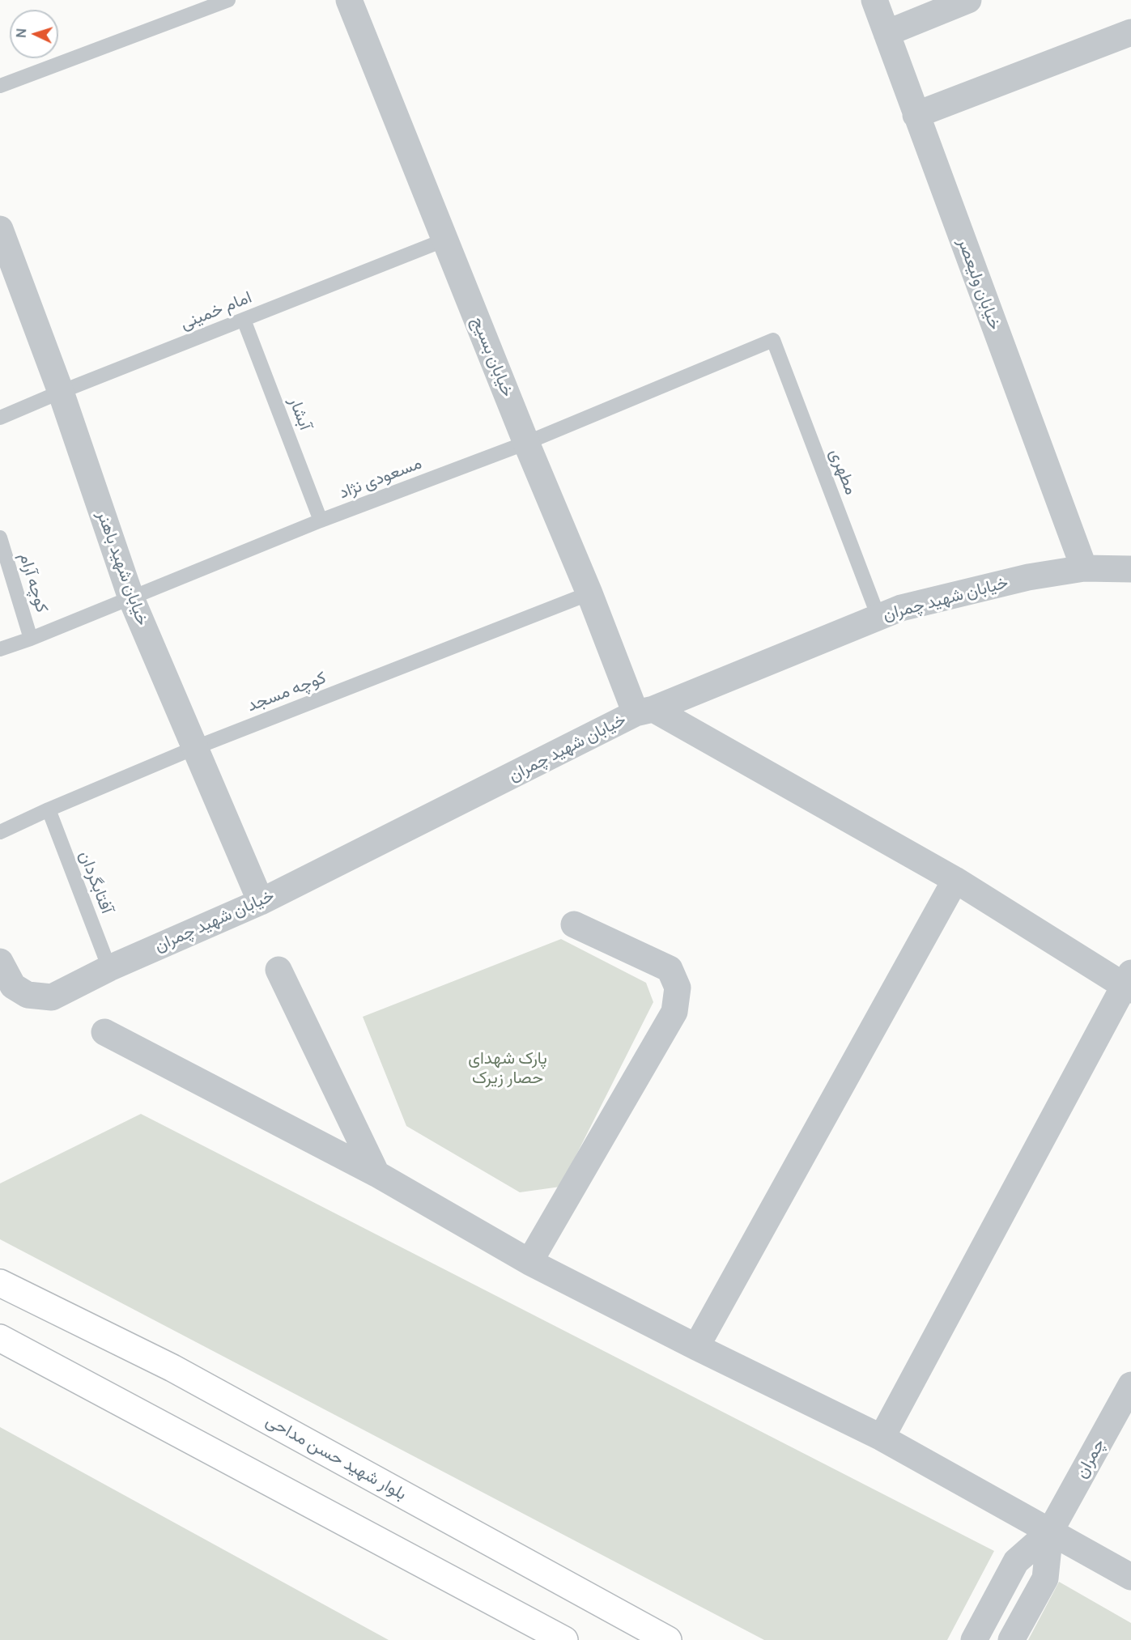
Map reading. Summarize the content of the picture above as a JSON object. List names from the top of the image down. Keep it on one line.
{"streets":{"main road":["بلوار شهید حسن مداحی"],"street":["خیابان ولیعصر","خیابان بسیج","خیابان شهید باهنر","خیابان شهید چمران","چمران"],"lane":["امام خمینی","آبشار","مطهری","مسعودی نژاد","کوچه آرام","کوچه مسجد","آفتابگردان"]},"crossings":[["خیابان ولیعصر","خیابان شهید چمران"],["امام خمینی","خیابان بسیج"],["امام خمینی","آبشار"],["امام خمینی","خیابان شهید باهنر"],["خیابان بسیج","مسعودی نژاد"],["خیابان بسیج","خیابان شهید چمران"],["خیابان بسیج","کوچه مسجد"],["آبشار","مسعودی نژاد"],["مطهری","مسعودی نژاد"],["مطهری","خیابان شهید چمران"],["مسعودی نژاد","خیابان شهید باهنر"],["مسعودی نژاد","کوچه آرام"],["خیابان شهید باهنر","خیابان شهید چمران"],["خیابان شهید باهنر","کوچه مسجد"],["خیابان شهید چمران","آفتابگردان"],["کوچه مسجد","آفتابگردان"]],"parks":["پارک شهدای حصار زیرک"],"north":"left"}
